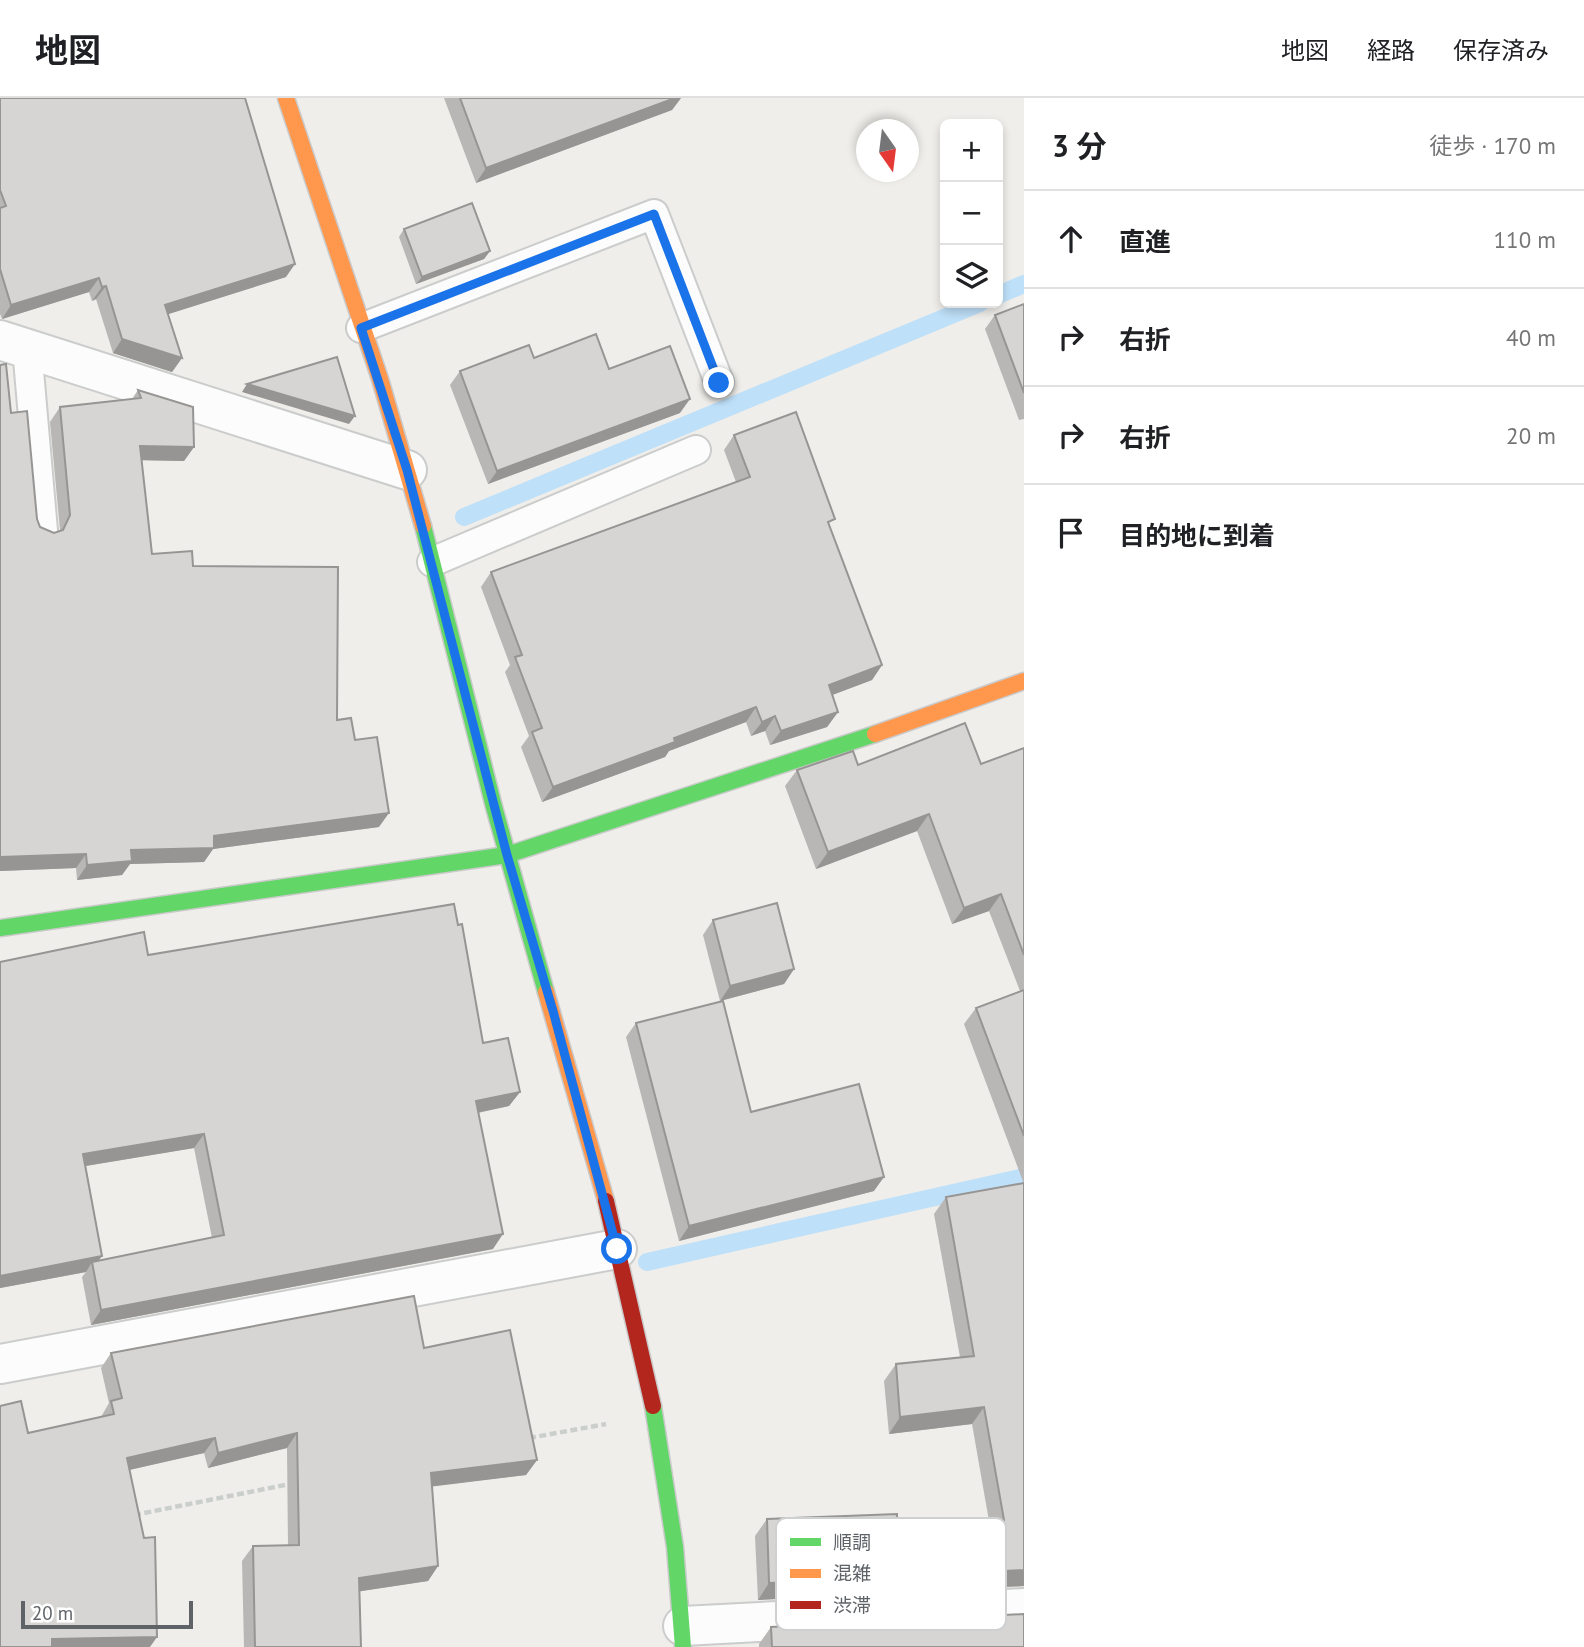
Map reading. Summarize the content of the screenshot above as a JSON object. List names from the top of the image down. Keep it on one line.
{"legend":["順調","混雑","渋滞"],"scale_bar":"20 m","north":"bottom","page":{"header":"地図","nav":["地図","経路","保存済み"],"heading":["3 分","徒歩 · 170 m"],"map_buttons":["+","−"],"list":[["直進","110 m"],["右折","40 m"],["右折","20 m"],"目的地に到着"],"scale":"20 m"}}
